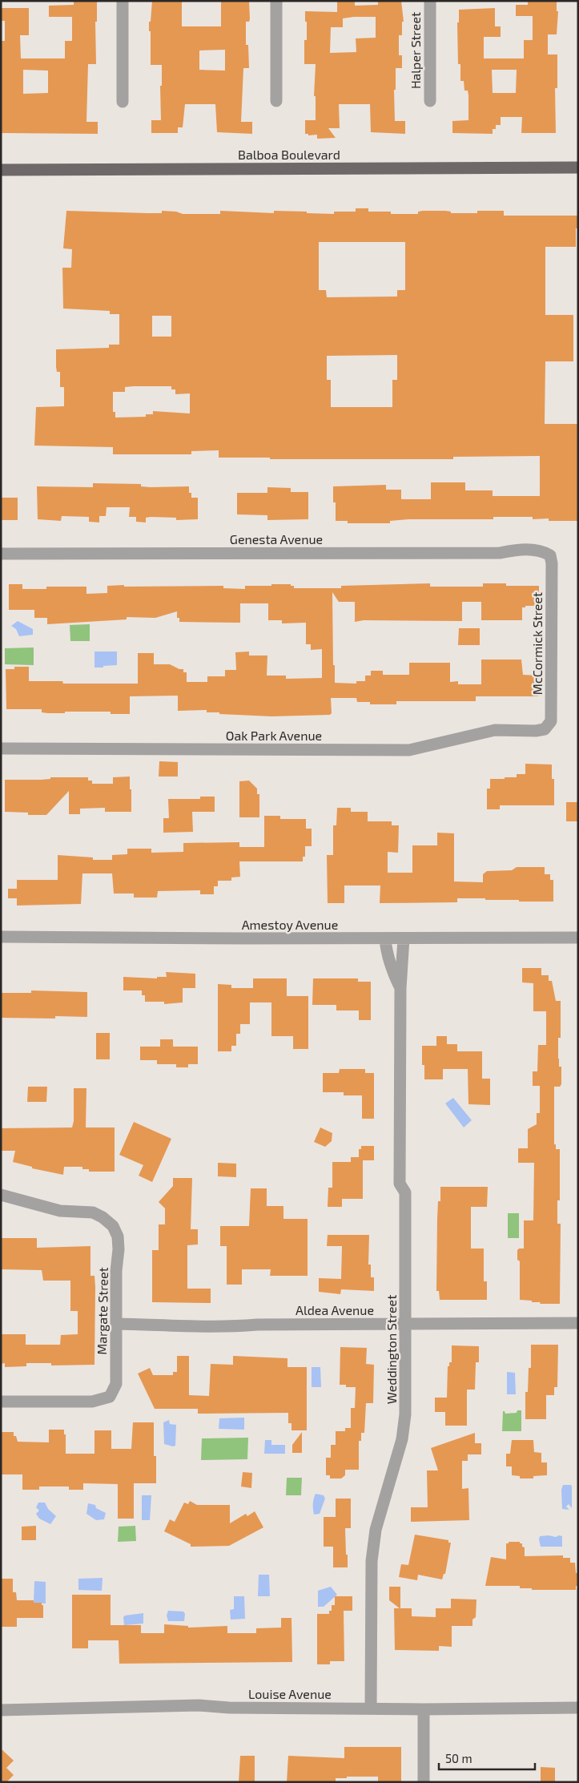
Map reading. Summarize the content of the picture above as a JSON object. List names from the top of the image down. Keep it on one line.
{"streets":{"main road":["Balboa Boulevard"],"street":["Halper Street","Genesta Avenue","McCormick Street","Oak Park Avenue","Amestoy Avenue","Aldea Avenue","Margate Street","Weddington Street","Louise Avenue"]},"crossings":[["Genesta Avenue","McCormick Street"],["McCormick Street","Oak Park Avenue"],["Amestoy Avenue","Weddington Street"],["Aldea Avenue","Margate Street"],["Aldea Avenue","Weddington Street"],["Weddington Street","Louise Avenue"]],"scale_bar":"50 m"}
